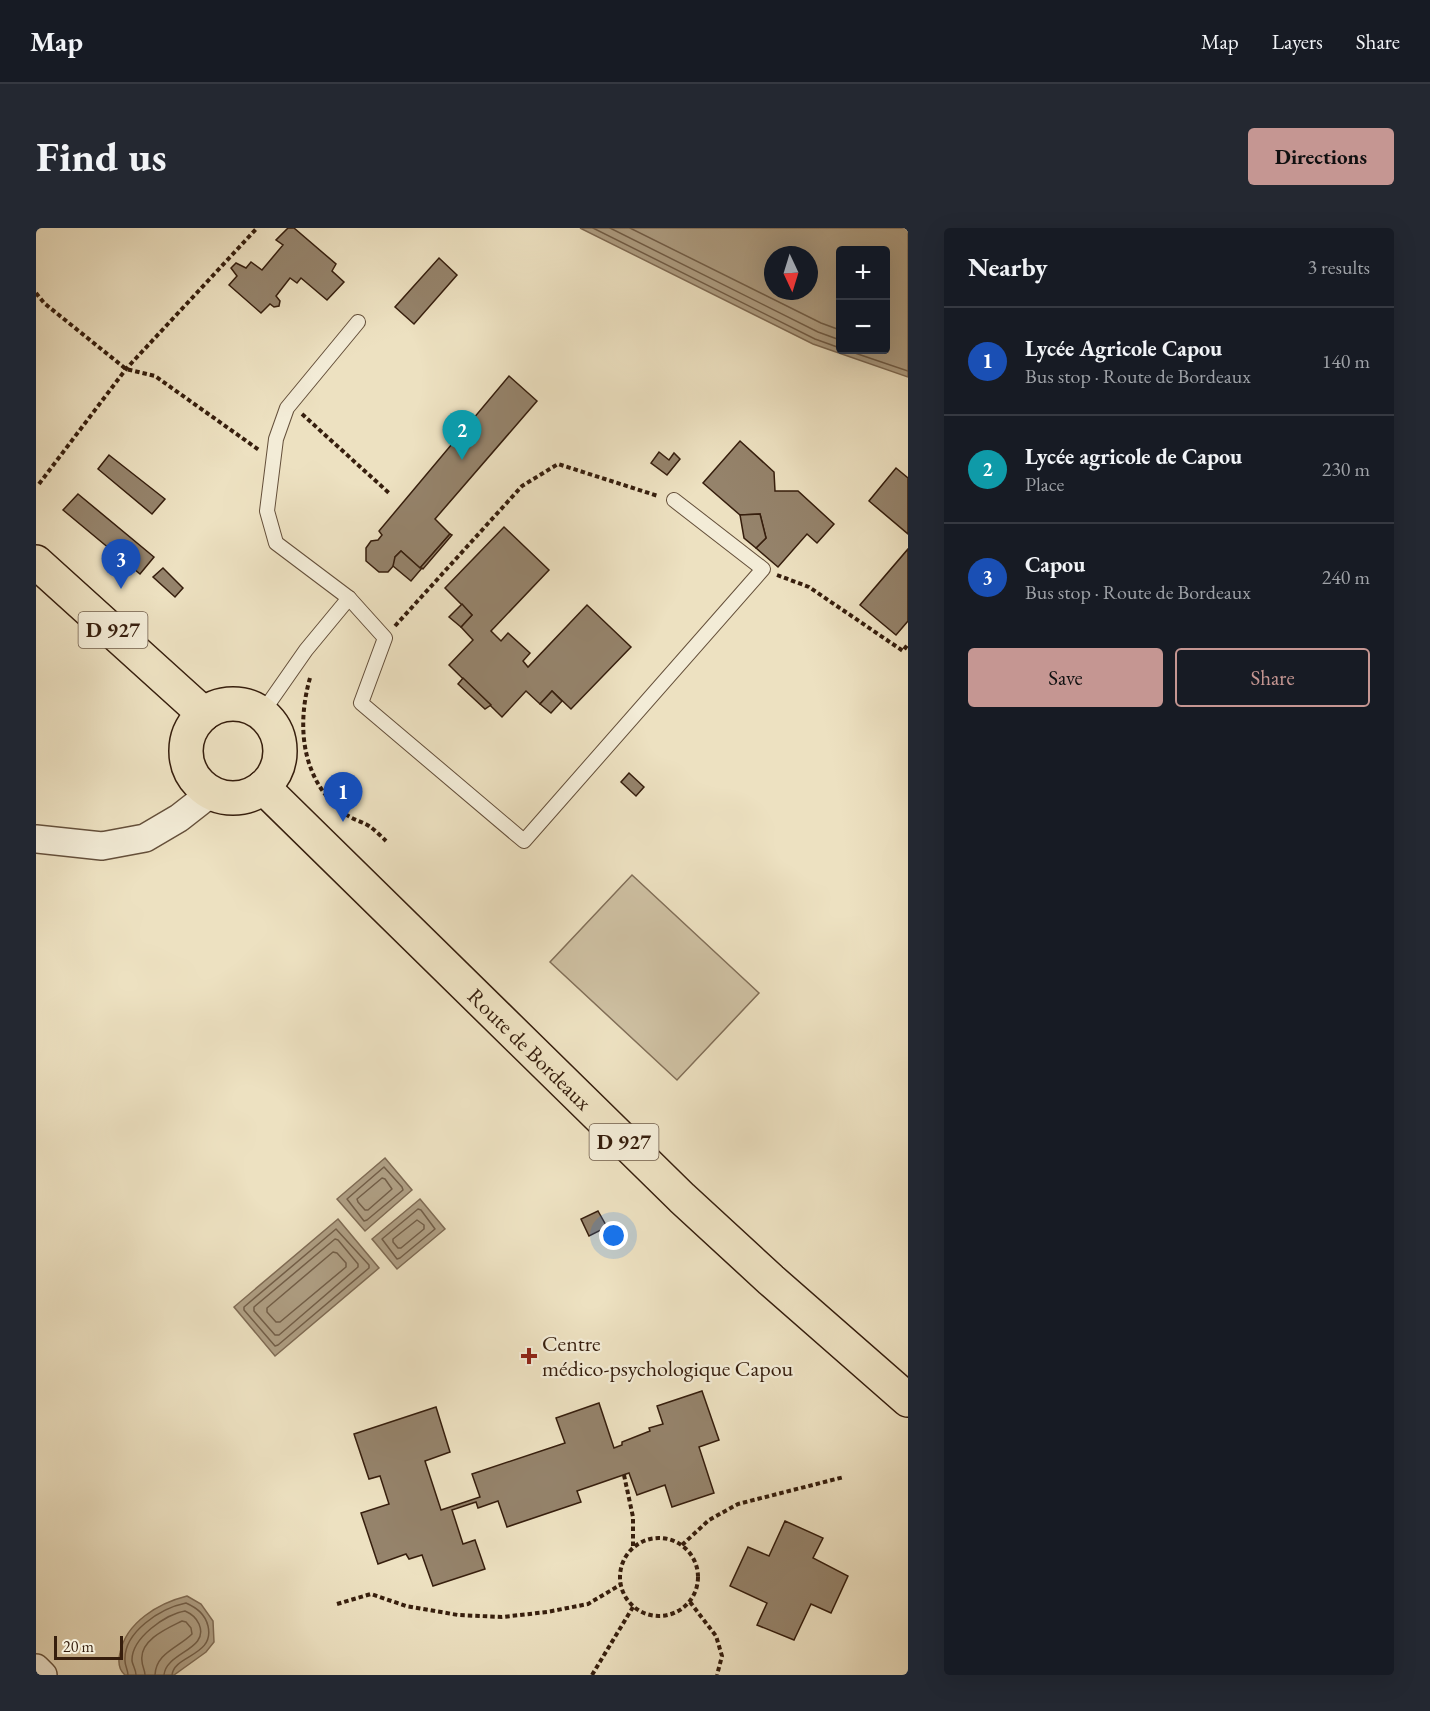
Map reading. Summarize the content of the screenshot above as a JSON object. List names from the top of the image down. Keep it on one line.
{"streets":{"main road":["D 927","Route de Bordeaux"]},"crossings":[["D 927","Route de Bordeaux"]],"places":{"health":["Centre médico-psychologique Capou"]},"scale_bar":"20 m","north":"bottom","page":{"header":"Map","nav":["Map","Layers","Share"],"buttons":["Directions",["Save","Share"]],"title":"Find us","heading":["Nearby","3 results"],"map_buttons":["+","−"],"list":[{"mark":"1","name":"Lycée Agricole Capou","note":"Bus stop · Route de Bordeaux","value":"140 m"},{"mark":"2","name":"Lycée agricole de Capou","note":"Place","value":"230 m"},{"mark":"3","name":"Capou","note":"Bus stop · Route de Bordeaux","value":"240 m"}],"pins":["2","3","1"],"scale":"20 m"}}
